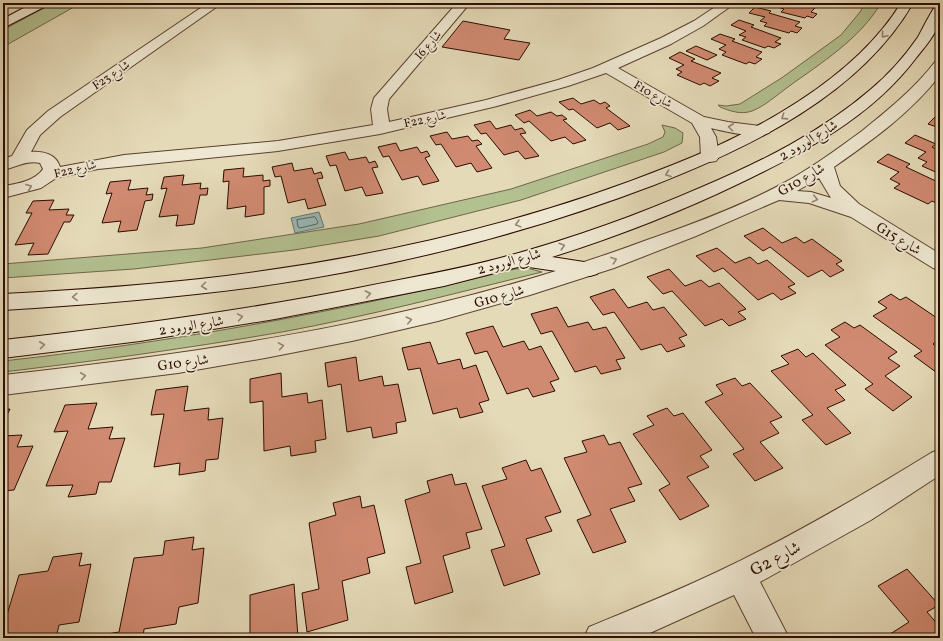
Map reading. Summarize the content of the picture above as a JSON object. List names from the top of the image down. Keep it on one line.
{"streets":{"street":["I6 شارع","F23 شارع","F10 شارع","F22 شارع","شارع الورود 2","G10 شارع","G15 شارع","G2 شارع"]},"crossings":[["I6 شارع","F22 شارع"],["F23 شارع","F22 شارع"],["F10 شارع","F22 شارع"],["G10 شارع","G15 شارع"]]}
